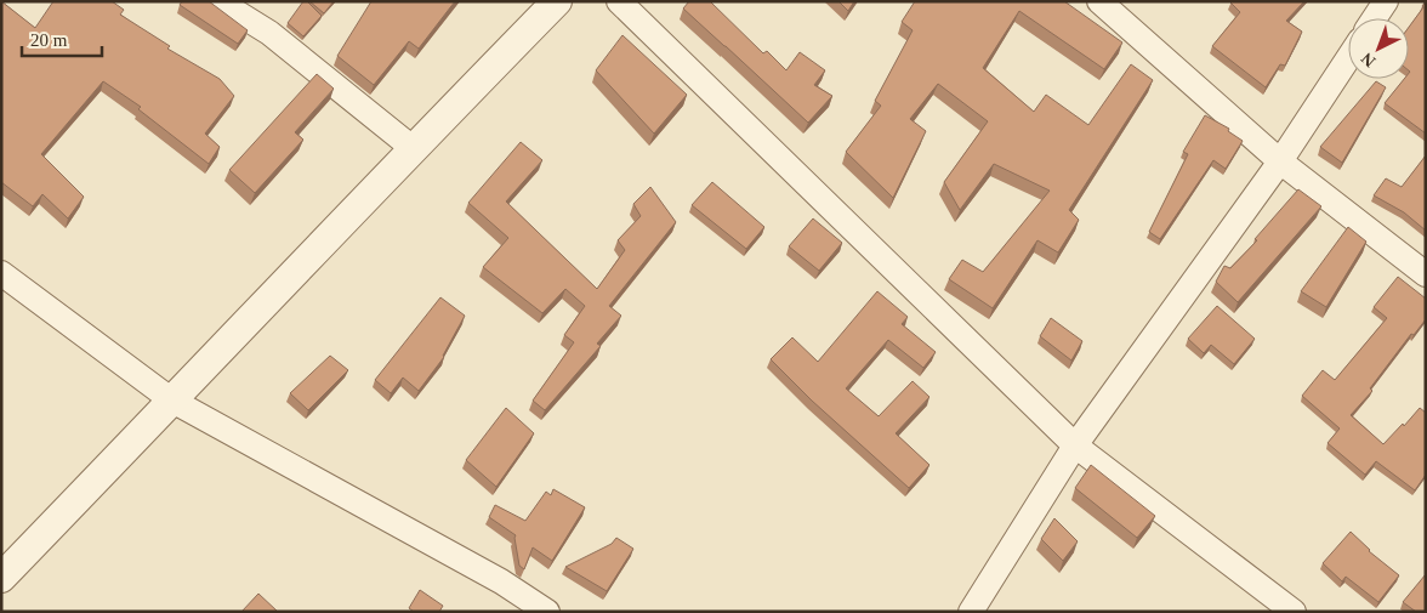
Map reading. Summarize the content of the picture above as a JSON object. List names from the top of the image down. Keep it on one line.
{"scale_bar":"20 m","north":"bottom left"}
